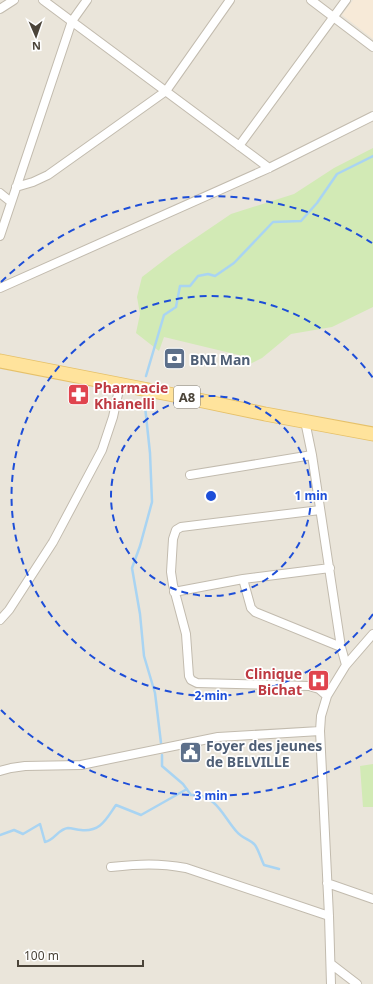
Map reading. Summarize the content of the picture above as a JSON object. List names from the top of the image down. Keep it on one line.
{"streets":{"main road":["A8"]},"places":{"bank":["BNI Man"],"pharmacy":["Pharmacie Khianelli"],"hospital":["Clinique Bichat"],"public building":["Foyer des jeunes de BELVILLE"]},"scale_bar":"100 m","north":"bottom","rings":["1 min","2 min","3 min"]}
